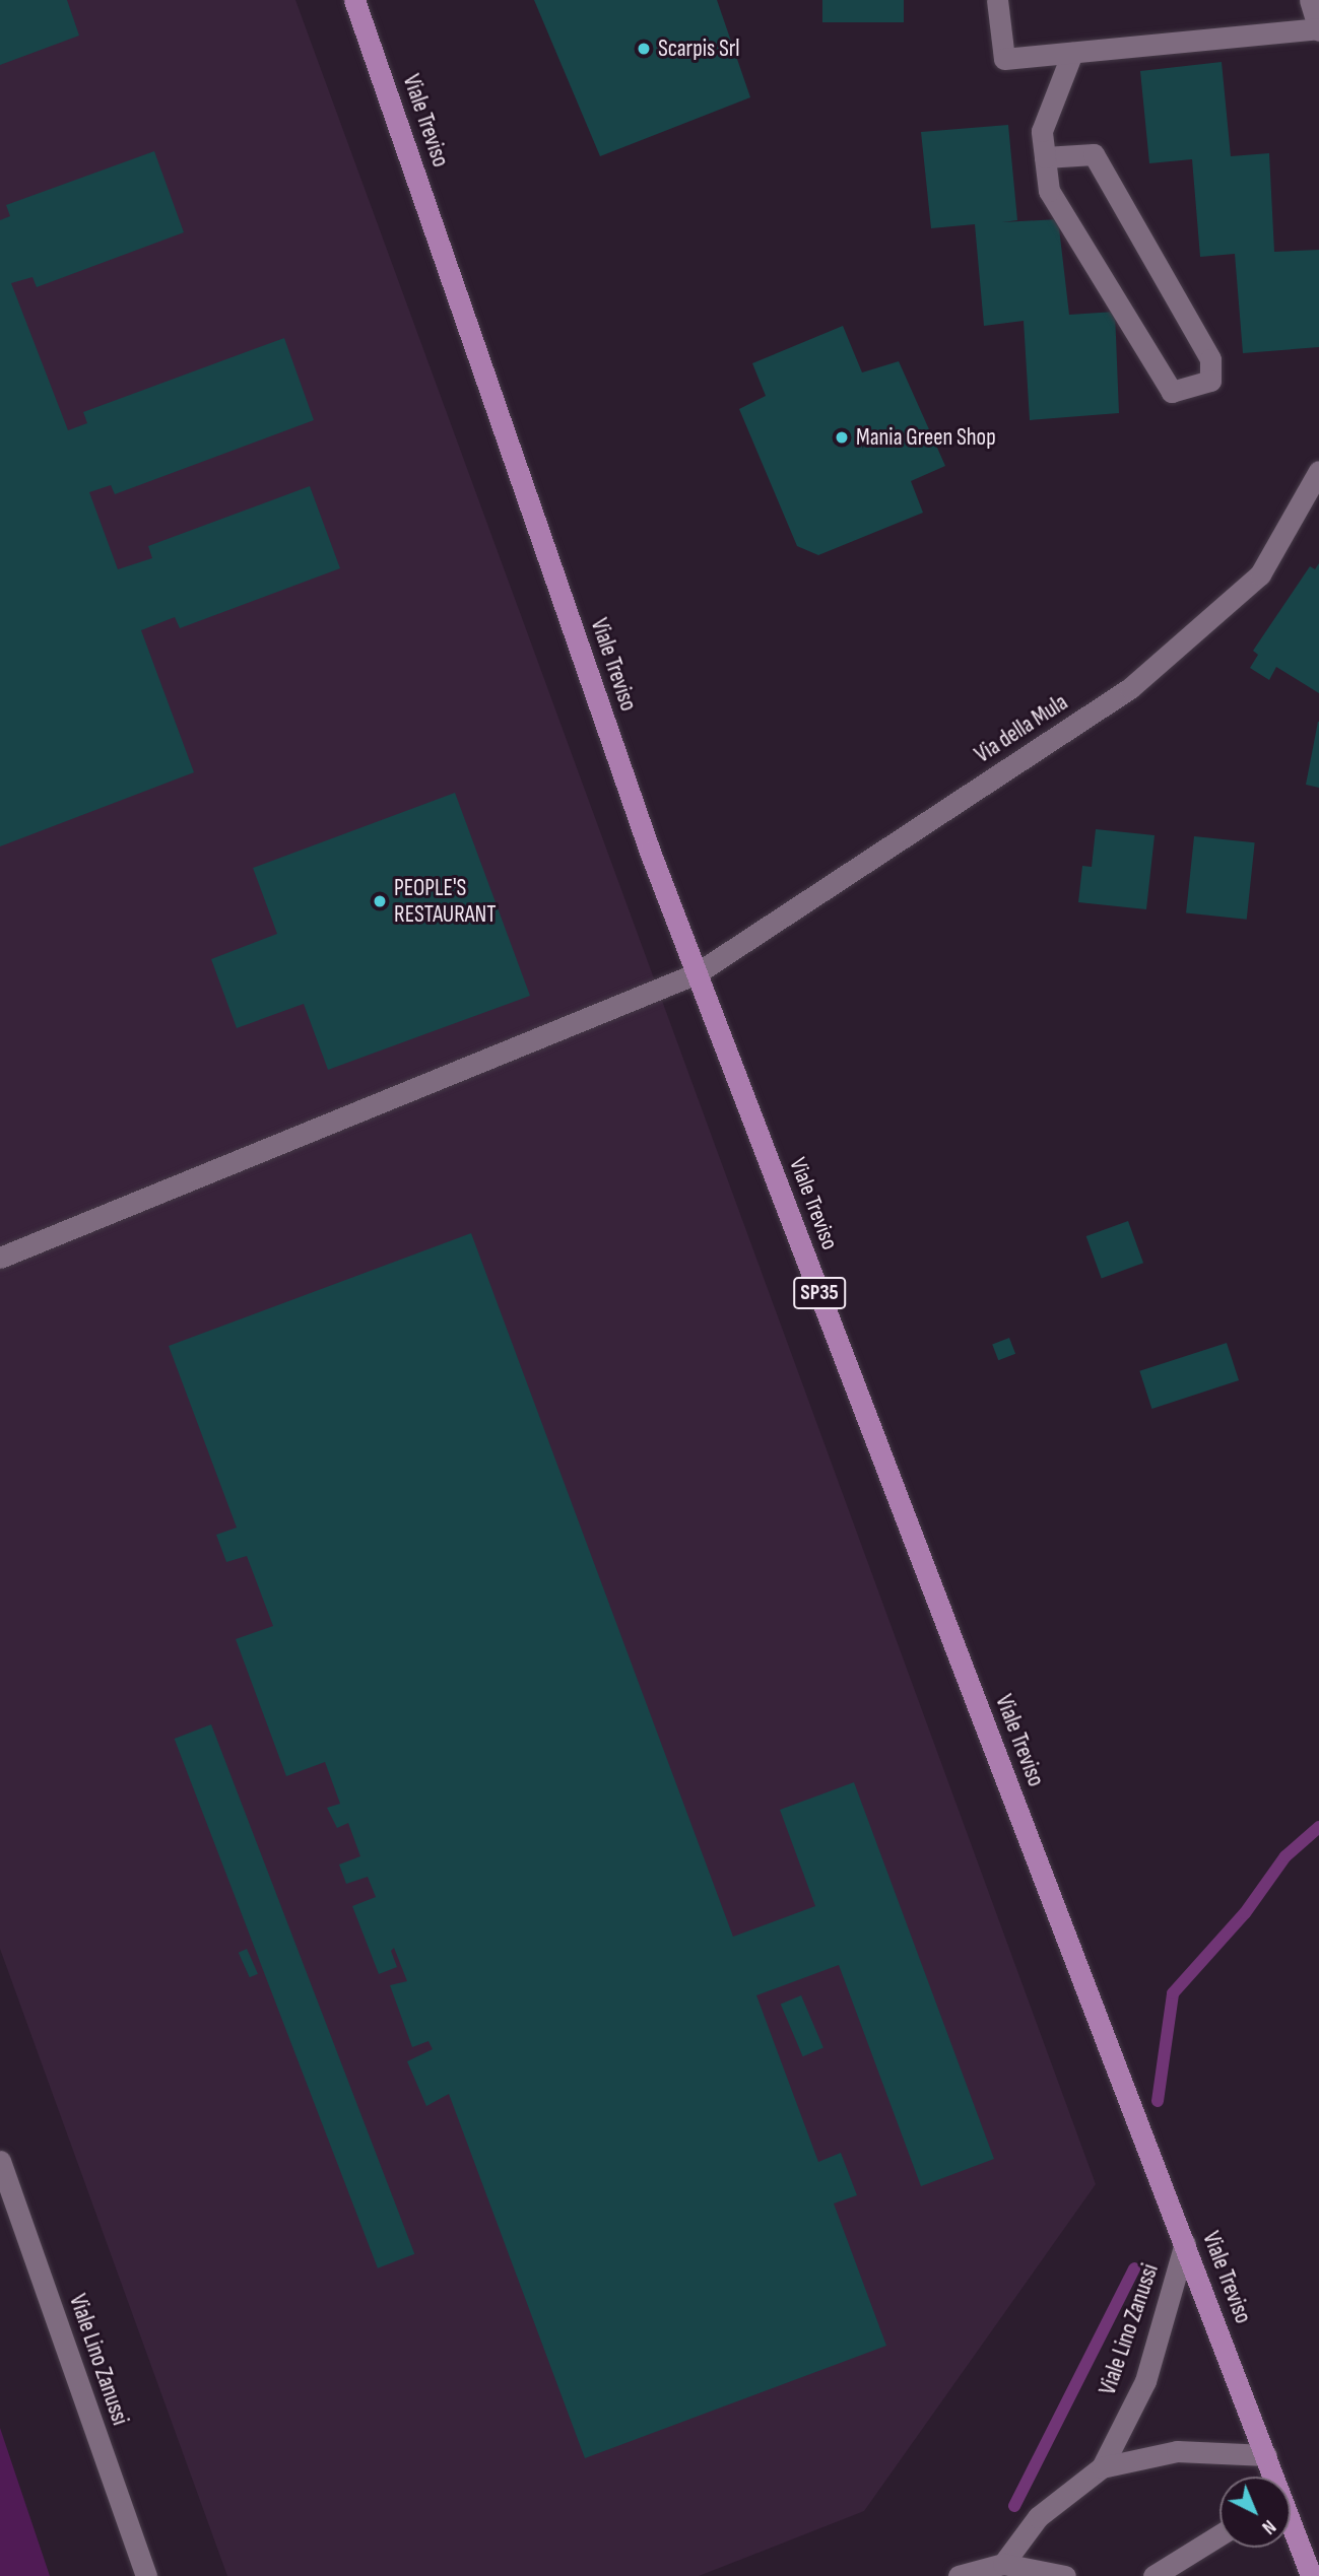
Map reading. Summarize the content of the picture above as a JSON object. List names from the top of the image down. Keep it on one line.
{"streets":{"main road":["Viale Treviso","SP35"],"street":["Via della Mula","Viale Lino Zanussi"]},"crossings":[["Viale Treviso","Via della Mula"],["Viale Treviso","Viale Lino Zanussi"]],"places":["Scarpis Srl","Mania Green Shop","PEOPLE'S RESTAURANT"],"north":"bottom right"}
